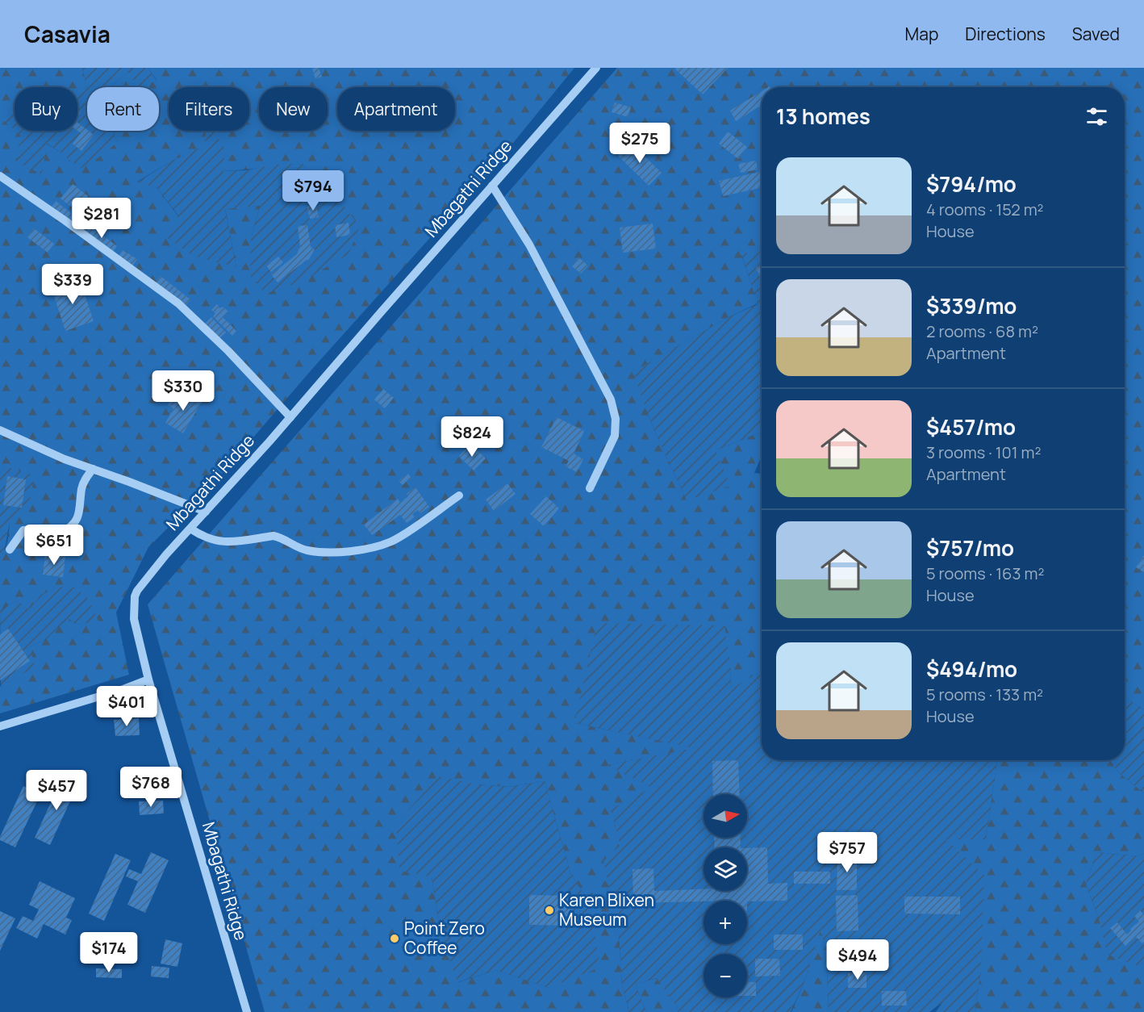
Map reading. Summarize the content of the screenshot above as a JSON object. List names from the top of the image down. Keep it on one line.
{"streets":{"street":["Mbagathi Ridge"]},"places":["Karen Blixen Museum","Point Zero Coffee"],"north":"right","page":{"header":"Casavia","nav":["Map","Directions","Saved"],"chip":["Buy","Rent","Filters","New","Apartment"],"heading":"13 homes","price":["$275","$794","$281","$339","$330","$824","$651","$401","$768","$457","$757","$174","$494"],"list":[{"name":"$794/mo","note":"4 rooms · 152 m² · House"},{"name":"$339/mo","note":"2 rooms · 68 m² · Apartment"},{"name":"$457/mo","note":"3 rooms · 101 m² · Apartment"},{"name":"$757/mo","note":"5 rooms · 163 m² · House"},{"name":"$494/mo","note":"5 rooms · 133 m² · House"}],"map_buttons":["+","−"]}}
